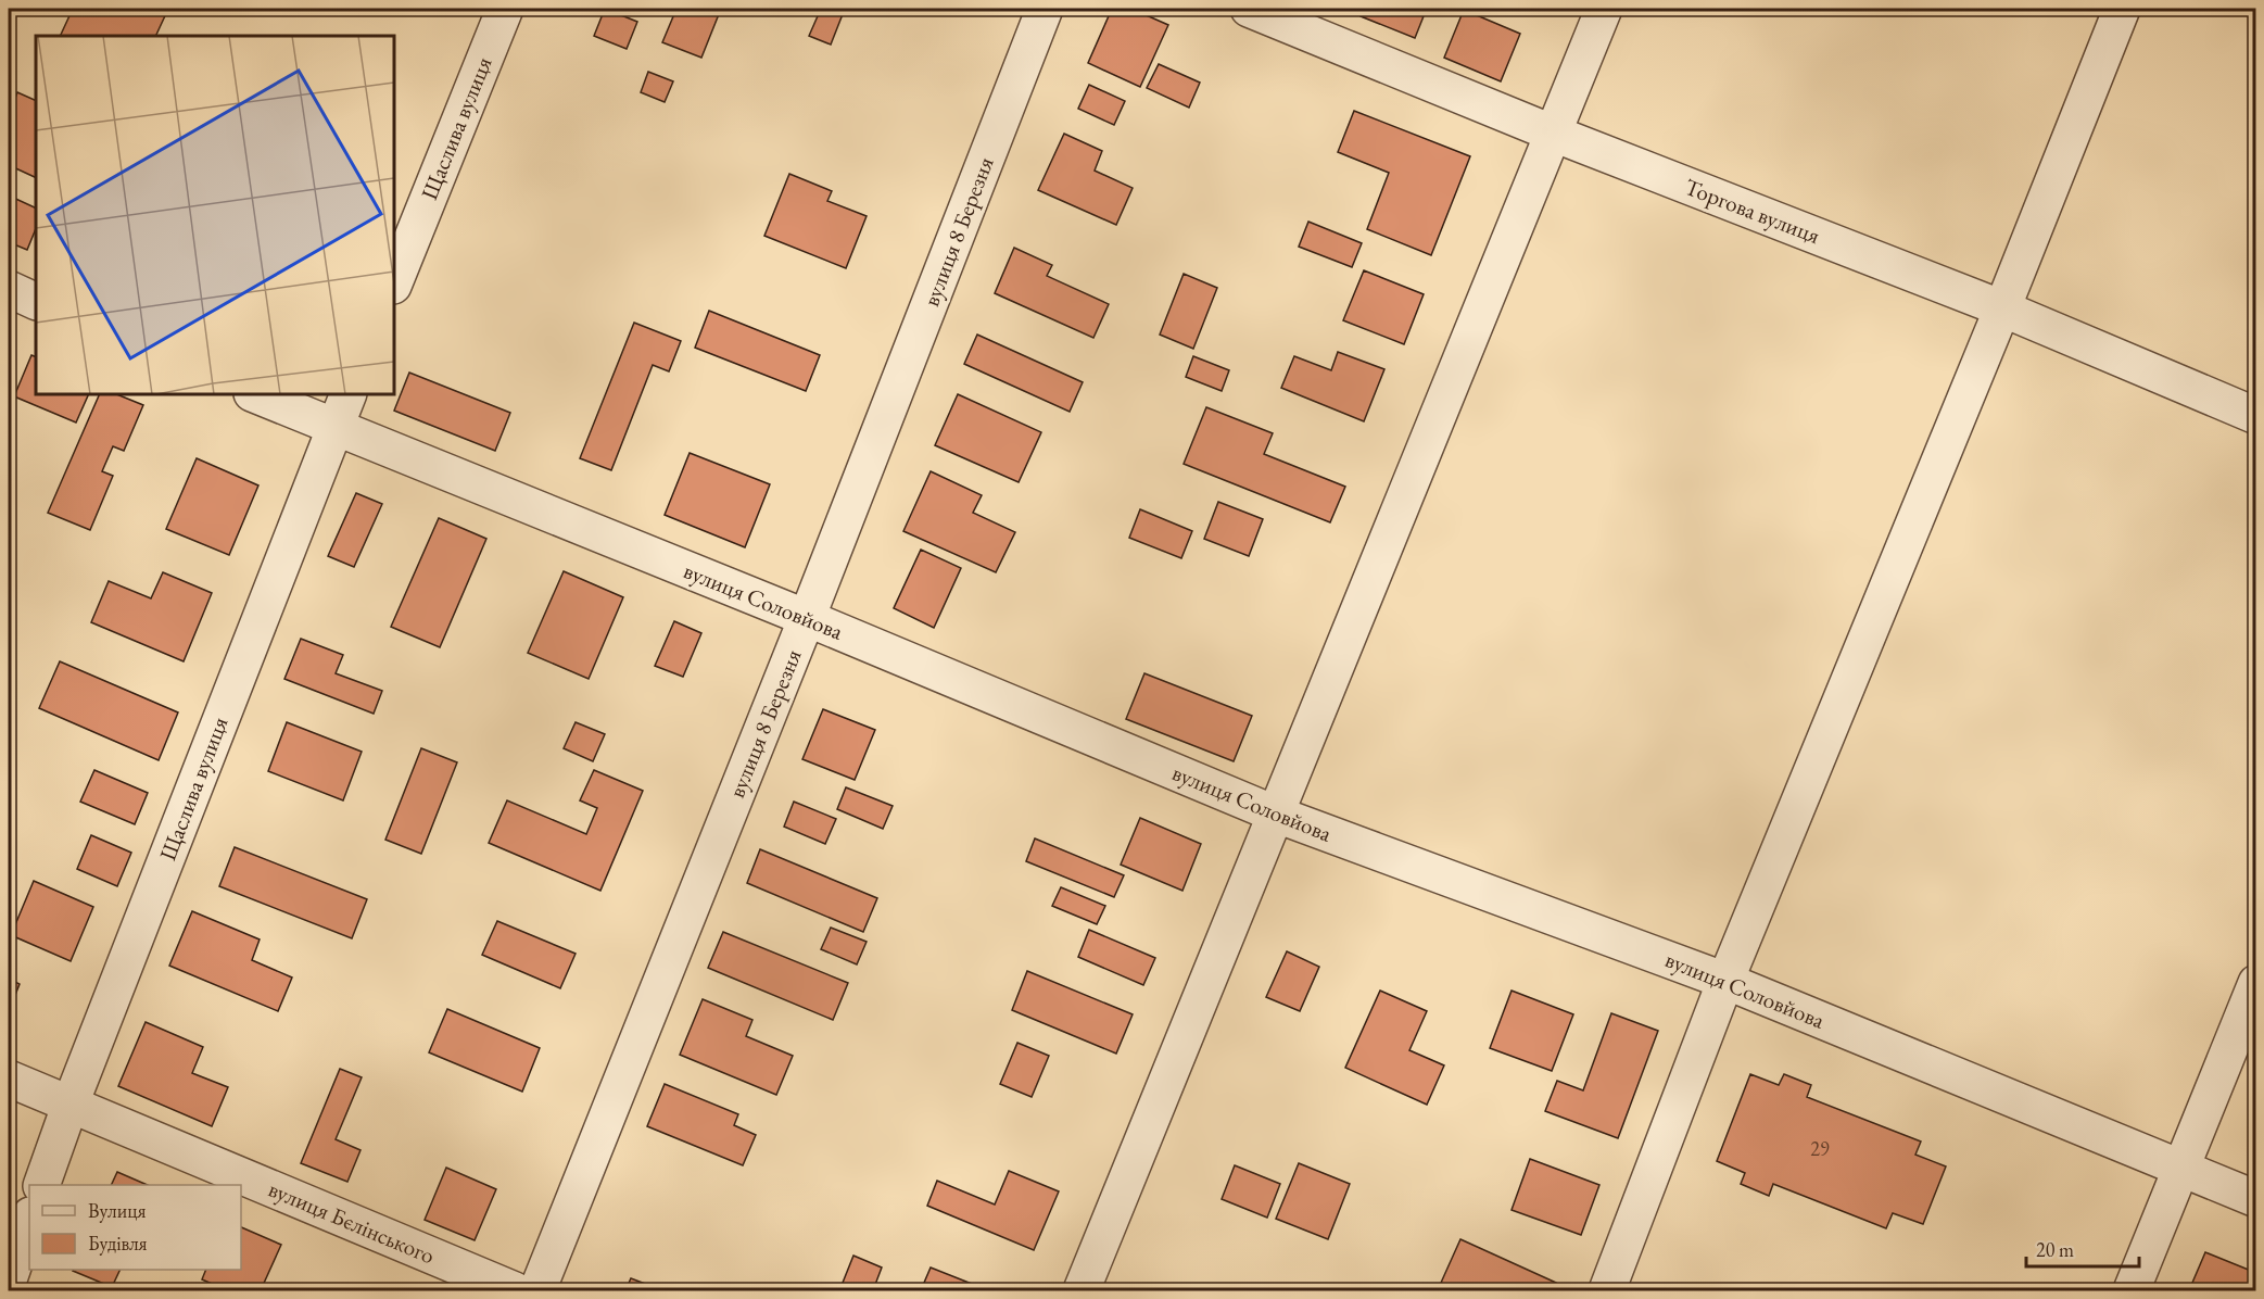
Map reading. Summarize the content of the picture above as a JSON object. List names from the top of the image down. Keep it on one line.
{"streets":{"street":["Щаслива вулиця","Торгова вулиця","вулиця 8 Березня","вулиця Соловйова","вулиця Бєлінського"]},"crossings":[["Щаслива вулиця","вулиця Соловйова"],["Щаслива вулиця","вулиця Бєлінського"],["вулиця 8 Березня","вулиця Соловйова"]],"house_numbers":["29"],"legend":["Вулиця","Будівля"],"scale_bar":"20 m"}
